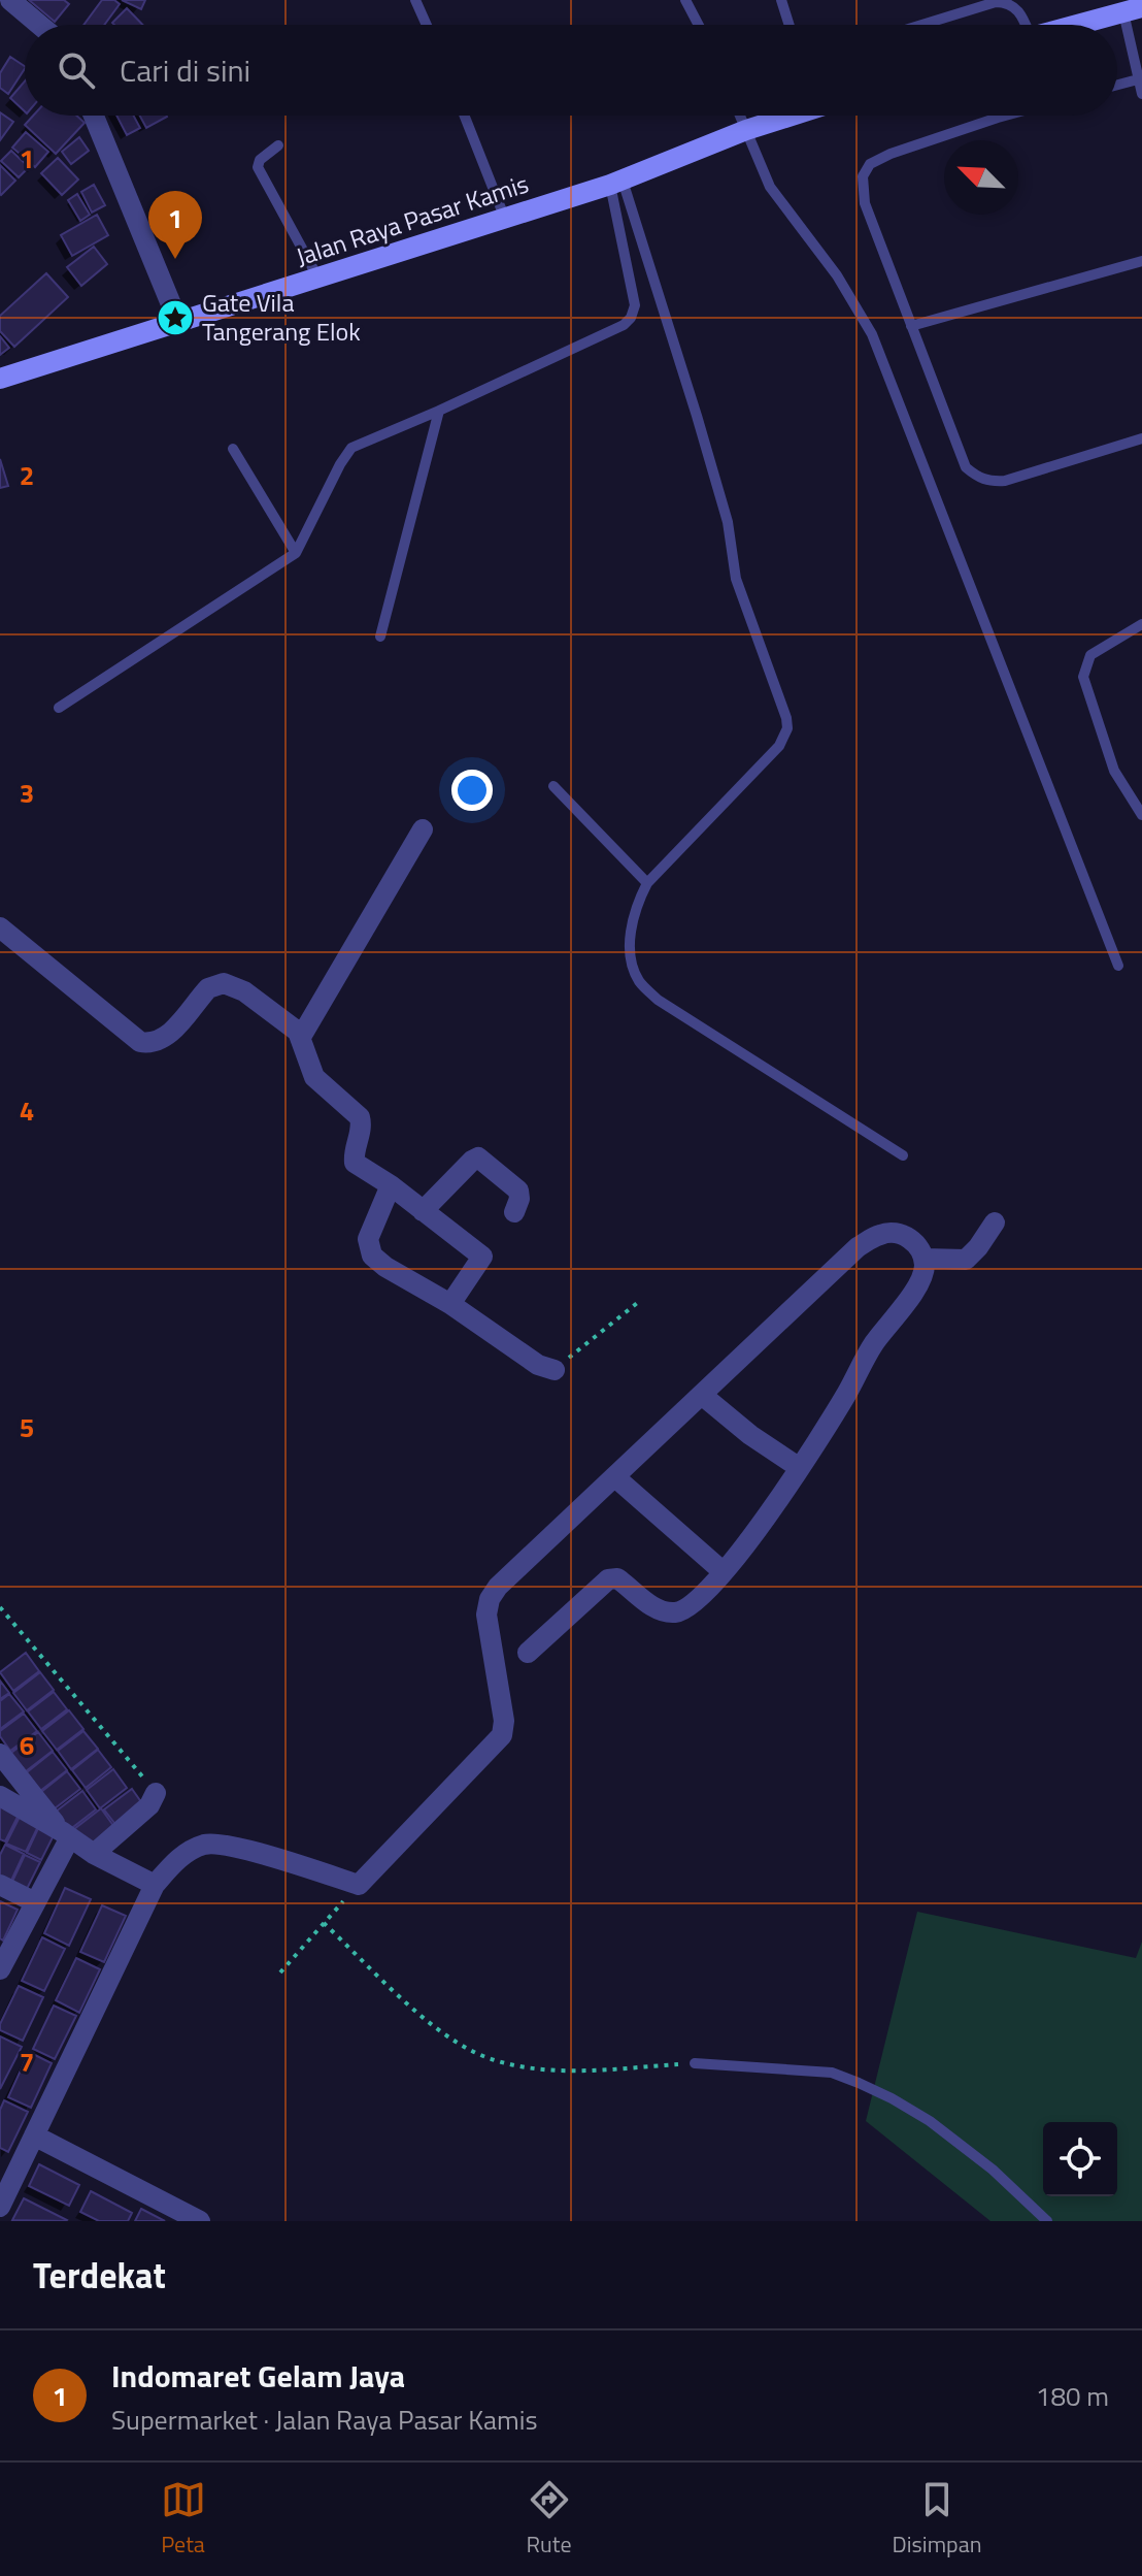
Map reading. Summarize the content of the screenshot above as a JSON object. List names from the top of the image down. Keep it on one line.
{"streets":{"main road":["Jalan Raya Pasar Kamis"]},"places":{"place":["Gate Vila Tangerang Elok"]},"north":"top left","page":{"search":"Cari di sini","pins":"1","heading":"Terdekat","list":[{"mark":"1","name":"Indomaret Gelam Jaya","note":"Supermarket · Jalan Raya Pasar Kamis","value":"180 m"}],"nav":["Peta","Rute","Disimpan"]},"grid":{"rows":["1","2","3","4","5","6","7"]}}
